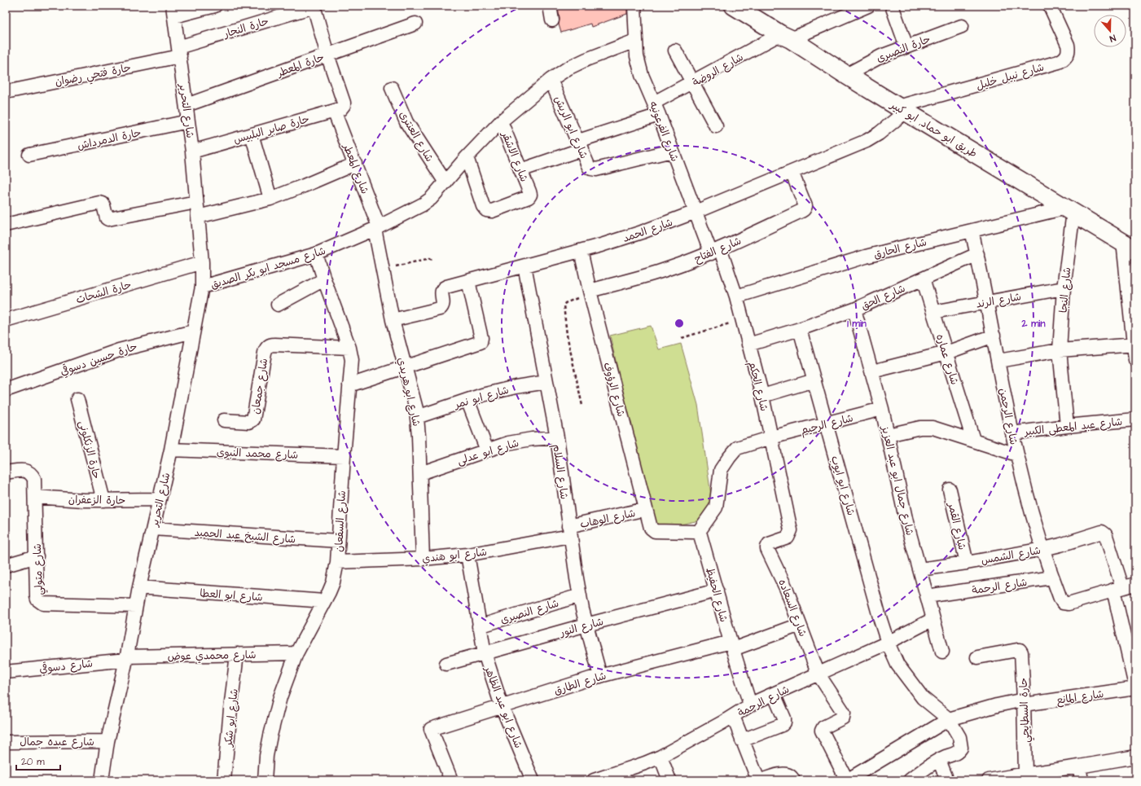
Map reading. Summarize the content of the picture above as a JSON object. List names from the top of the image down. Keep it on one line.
{"streets":{"main road":["طريق ابو حماد, ابو كبير"],"street":["حارة النجار","حارة النصيرى","حارة المعطر","شارع الروضة","حارة فتحي رضوان","شارع نبيل خليل","شارع التحرير","شارع ابو الريش","حارة صابر البلبيس","شارع الفرعونيه","شارع العنترى","حارة الدمرداش","شارع الاشقر","شارع المعطر","شارع الحمد","شارع الحارق","شارع الفتاح","شارع مسجد ابو بكر الصديق","شارع النجا","حارة الشحات","شارع الحق","شارع الرند","حارة حسين دسوقي","شارع عماره","شارع جمعان","شارع الحكم","شارع الرؤوف","شارع ابو هريدي","شارع ابو نمر","شارع الرحمن","شارع الرحيم","شارع عبد المعطى الكبير","حارة الزنكلونى","شارع ابو عدلى","شارع محمد النبوى","شارع السلام","شارع جمال ابو عبد العزيز","شارع ابو ايوب","حارة الزعفران","شارع الوهاب","شارع السقعان","شارع القمر","شارع الشيخ عبد الحميد","شارع ابو هندي","شارع الشمس","شارع متولي","شارع الرحمة","شارع ابو العطا","شارع الحفيظ","شارع السعاده","شارع النصيرى","شارع النور","شارع محمدي عوض","شارع دسوقي","شارع الطارق","شارع المانع","شارع ابو عبد الظاهر","حارة السطايحي","شارع ابو شكر","شارع عبده جمال"]},"crossings":[["حارة النجار","حارة فتحي رضوان"],["حارة النجار","شارع التحرير"],["حارة النصيرى","طريق ابو حماد, ابو كبير"],["حارة المعطر","شارع التحرير"],["شارع الروضة","طريق ابو حماد, ابو كبير"],["شارع الروضة","شارع الفرعونيه"],["حارة فتحي رضوان","شارع التحرير"],["شارع نبيل خليل","طريق ابو حماد, ابو كبير"],["شارع نبيل خليل","شارع الحمد"],["شارع التحرير","حارة صابر البلبيس"],["شارع التحرير","حارة الدمرداش"],["شارع التحرير","شارع مسجد ابو بكر الصديق"],["شارع التحرير","حارة الشحات"],["شارع التحرير","حارة حسين دسوقي"],["شارع التحرير","شارع محمد النبوى"],["شارع التحرير","حارة الزعفران"],["شارع التحرير","شارع الشيخ عبد الحميد"],["شارع التحرير","شارع متولي"],["شارع التحرير","شارع ابو العطا"],["شارع التحرير","شارع محمدي عوض"],["شارع التحرير","شارع دسوقي"],["شارع التحرير","شارع عبده جمال"],["شارع ابو الريش","شارع الفرعونيه"],["شارع ابو الريش","شارع مسجد ابو بكر الصديق"],["حارة صابر البلبيس","شارع المعطر"],["طريق ابو حماد, ابو كبير","شارع الحمد"],["طريق ابو حماد, ابو كبير","شارع الحارق"],["طريق ابو حماد, ابو كبير","شارع النجا"],["شارع الفرعونيه","شارع الحمد"],["شارع الفرعونيه","شارع الفتاح"],["شارع الفرعونيه","شارع مسجد ابو بكر الصديق"],["شارع الفرعونيه","شارع الحكم"],["شارع العنترى","شارع مسجد ابو بكر الصديق"],["شارع الاشقر","شارع مسجد ابو بكر الصديق"],["شارع المعطر","شارع مسجد ابو بكر الصديق"],["شارع المعطر","شارع ابو هريدي"],["شارع الحمد","شارع الفتاح"],["شارع الحمد","شارع الرؤوف"],["شارع الحمد","شارع ابو هريدي"],["شارع الحمد","شارع السلام"],["شارع الحارق","شارع النجا"],["شارع الحارق","شارع الحكم"],["شارع الحارق","شارع الرحمن"],["شارع الفتاح","شارع الحكم"],["شارع الفتاح","شارع الرؤوف"],["شارع مسجد ابو بكر الصديق","شارع ابو هريدي"],["شارع مسجد ابو بكر الصديق","شارع السقعان"],["شارع النجا","شارع الرند"],["شارع النجا","شارع عبد المعطى الكبير"],["شارع الحق","شارع عماره"],["شارع الحق","شارع الحكم"],["شارع الحق","شارع الرحمن"],["شارع الحق","شارع جمال ابو عبد العزيز"],["شارع الحق","شارع ابو ايوب"],["شارع الرند","شارع عماره"],["شارع الرند","شارع الرحمن"],["شارع جمعان","شارع السقعان"],["شارع الحكم","شارع الرحيم"],["شارع الحكم","شارع السعاده"],["شارع الرؤوف","شارع الرحيم"],["شارع الرؤوف","شارع الوهاب"],["شارع الرؤوف","شارع الحفيظ"],["شارع ابو هريدي","شارع ابو نمر"],["شارع ابو هريدي","شارع ابو عدلى"],["شارع ابو هريدي","شارع ابو هندي"],["شارع ابو نمر","شارع السلام"],["شارع الرحمن","شارع عبد المعطى الكبير"],["شارع الرحمن","شارع الشمس"],["شارع الرحمن","شارع الرحمة"],["شارع الرحيم","شارع جمال ابو عبد العزيز"],["شارع الرحيم","شارع ابو ايوب"],["شارع الرحيم","شارع الحفيظ"],["حارة الزنكلونى","حارة الزعفران"],["شارع ابو عدلى","شارع السلام"],["شارع محمد النبوى","شارع السقعان"],["شارع السلام","شارع الوهاب"],["شارع السلام","شارع ابو هندي"],["شارع السلام","شارع النصيرى"],["شارع السلام","شارع النور"],["شارع السلام","شارع الطارق"],["شارع جمال ابو عبد العزيز","شارع الشمس"],["شارع جمال ابو عبد العزيز","شارع الرحمة"],["شارع ابو ايوب","شارع الرحمة"],["شارع ابو ايوب","شارع المانع"],["حارة الزعفران","شارع متولي"],["شارع الوهاب","شارع ابو هندي"],["شارع السقعان","شارع الشيخ عبد الحميد"],["شارع السقعان","شارع ابو هندي"],["شارع السقعان","شارع ابو العطا"],["شارع السقعان","شارع محمدي عوض"],["شارع القمر","شارع الشمس"],["شارع ابو هندي","شارع ابو عبد الظاهر"],["شارع الرحمة","شارع الحفيظ"],["شارع الرحمة","شارع السعاده"],["شارع الحفيظ","شارع النور"],["شارع الحفيظ","شارع الطارق"],["شارع السعاده","شارع الطارق"],["شارع السعاده","شارع المانع"],["شارع النصيرى","شارع ابو عبد الظاهر"],["شارع النور","شارع ابو عبد الظاهر"],["شارع محمدي عوض","شارع دسوقي"],["شارع محمدي عوض","شارع ابو شكر"],["شارع الطارق","شارع ابو عبد الظاهر"],["شارع المانع","حارة السطايحي"]],"scale_bar":"20 m","north":"bottom","rings":["1 min","2 min"]}
